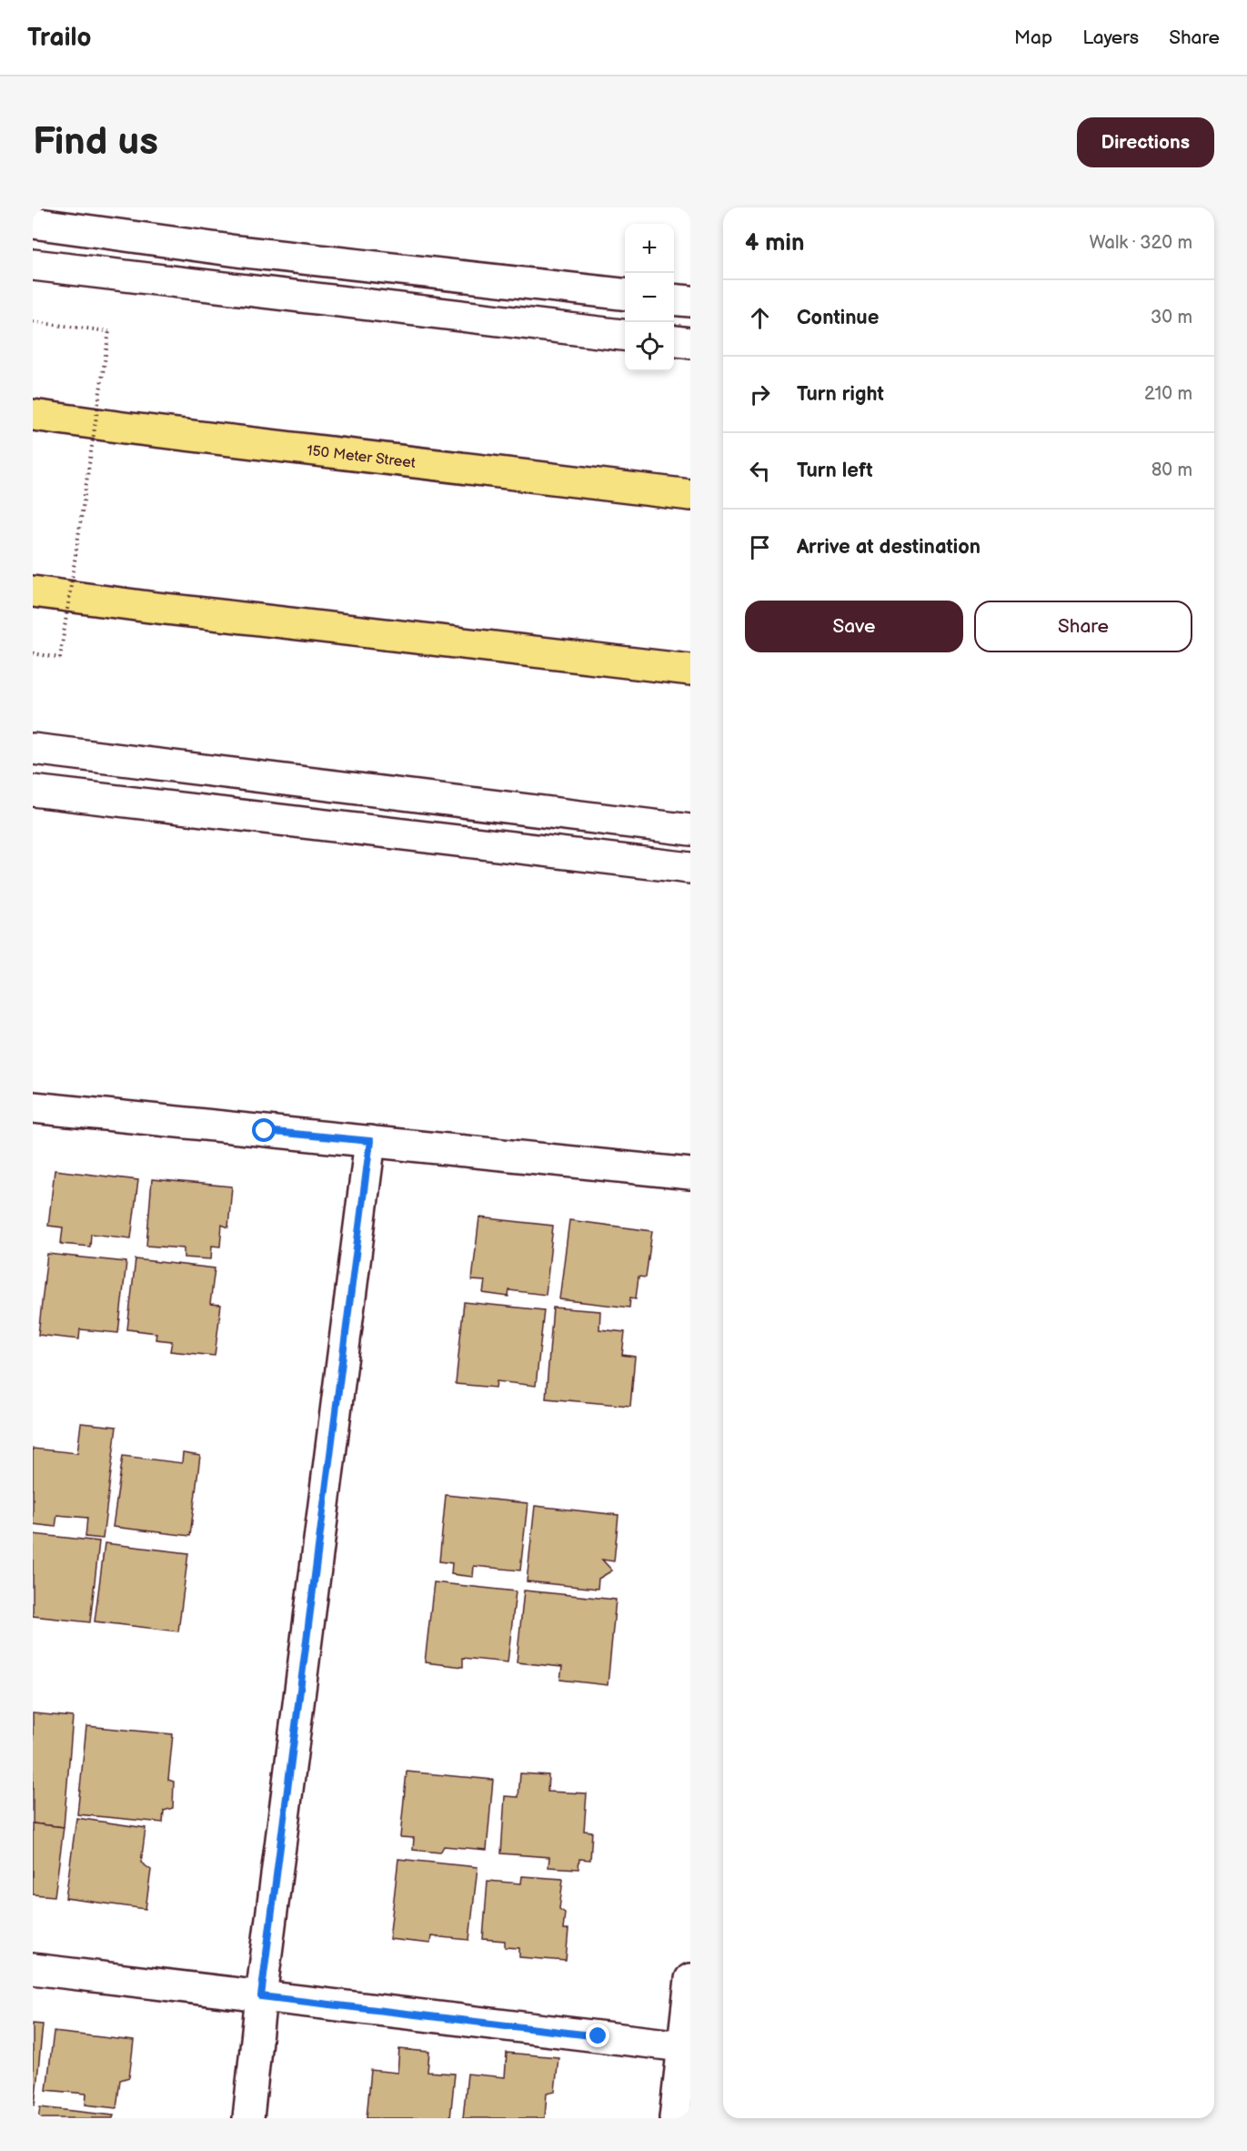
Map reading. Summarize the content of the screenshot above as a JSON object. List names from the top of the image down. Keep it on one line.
{"streets":{"highway":["150 Meter Street"]},"page":{"header":"Trailo","nav":["Map","Layers","Share"],"buttons":["Directions",["Save","Share"]],"title":"Find us","heading":["4 min","Walk · 320 m"],"map_buttons":["+","−"],"list":[["Continue","30 m"],["Turn right","210 m"],["Turn left","80 m"],"Arrive at destination"]}}
